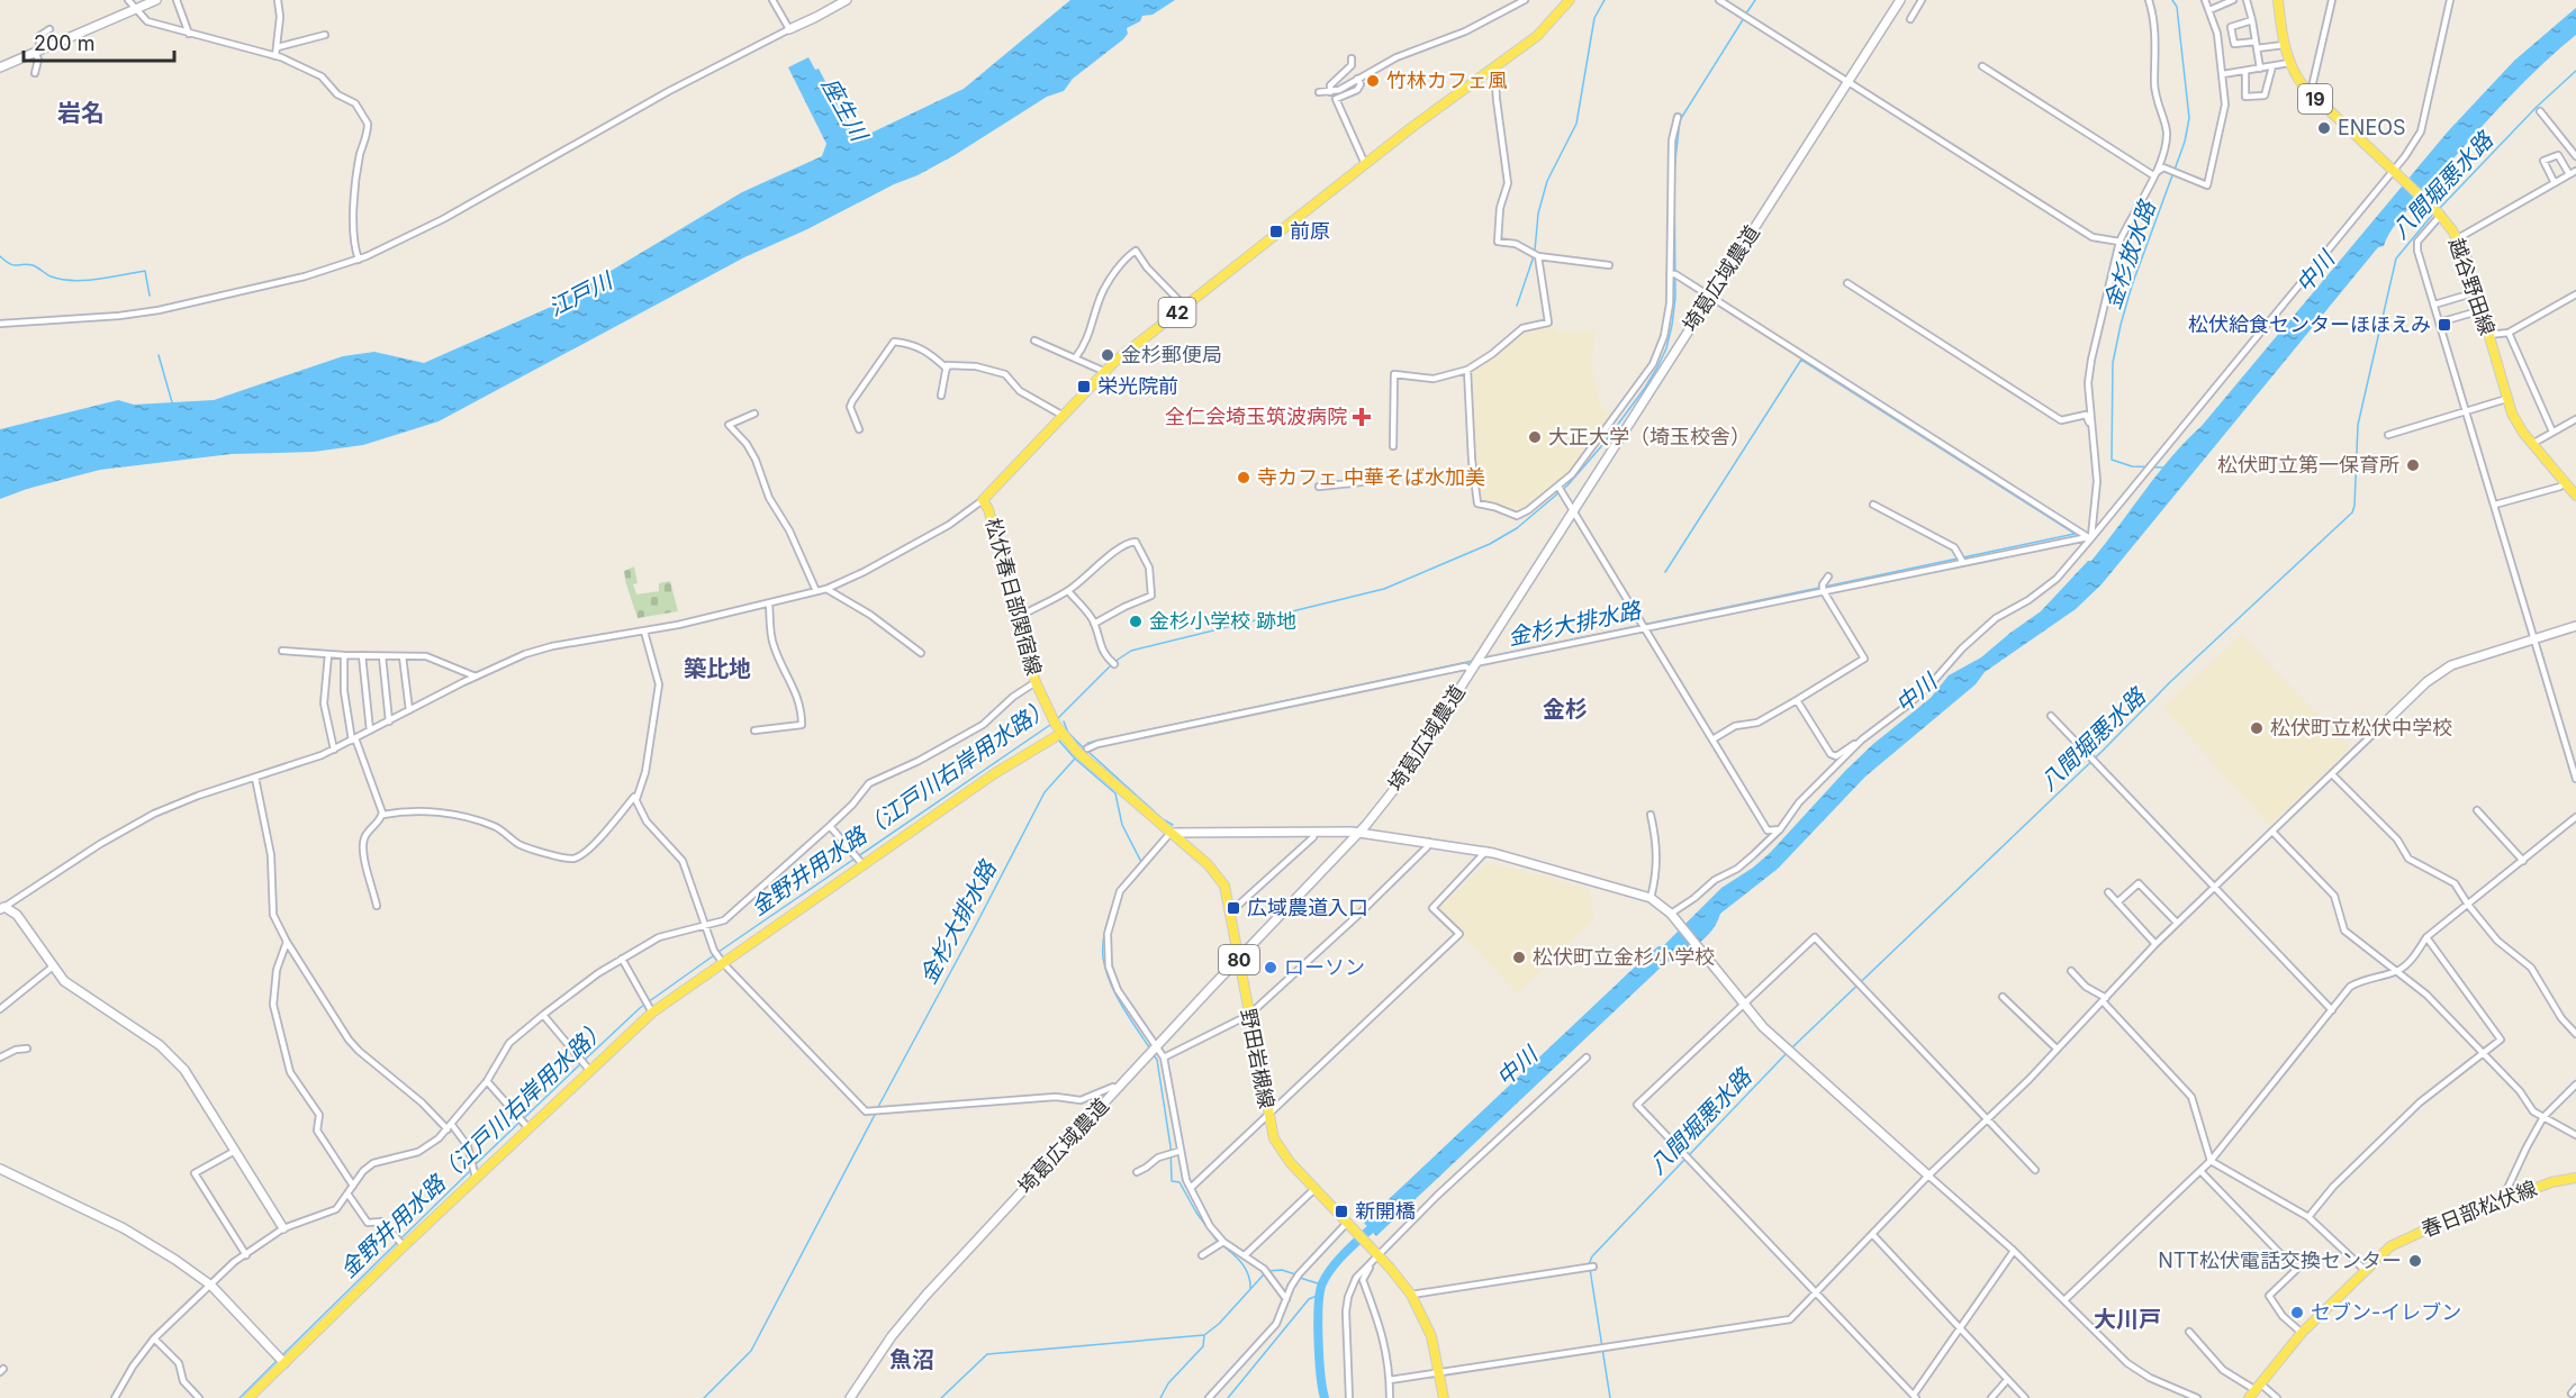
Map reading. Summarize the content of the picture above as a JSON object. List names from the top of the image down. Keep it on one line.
{"streets":{"main road":["19","越谷野田線","42","松伏春日部関宿線","80","野田岩槻線","春日部松伏線"],"street":["埼葛広域農道"]},"crossings":[["埼葛広域農道","野田岩槻線"],["松伏春日部関宿線","野田岩槻線"]],"districts":["岩名","築比地","金杉","大川戸","魚沼"],"water":["座生川","八間堀悪水路","金杉放水路","中川","江戸川","金杉大排水路","金野井用水路（江戸川右岸用水路）"],"places":{"other":["竹林カフェ風","ENEOS","金杉郵便局","大正大学（埼玉校舎）","松伏町立第一保育所","寺カフェ 中華そば水加美","金杉小学校 跡地","松伏町立松伏中学校","松伏町立金杉小学校","ローソン","NTT松伏電話交換センター","セブン-イレブン"],"transit":["前原","松伏給食センターほほえみ","栄光院前","広域農道入口","新開橋"],"health":["全仁会埼玉筑波病院"]},"scale_bar":"200 m"}
